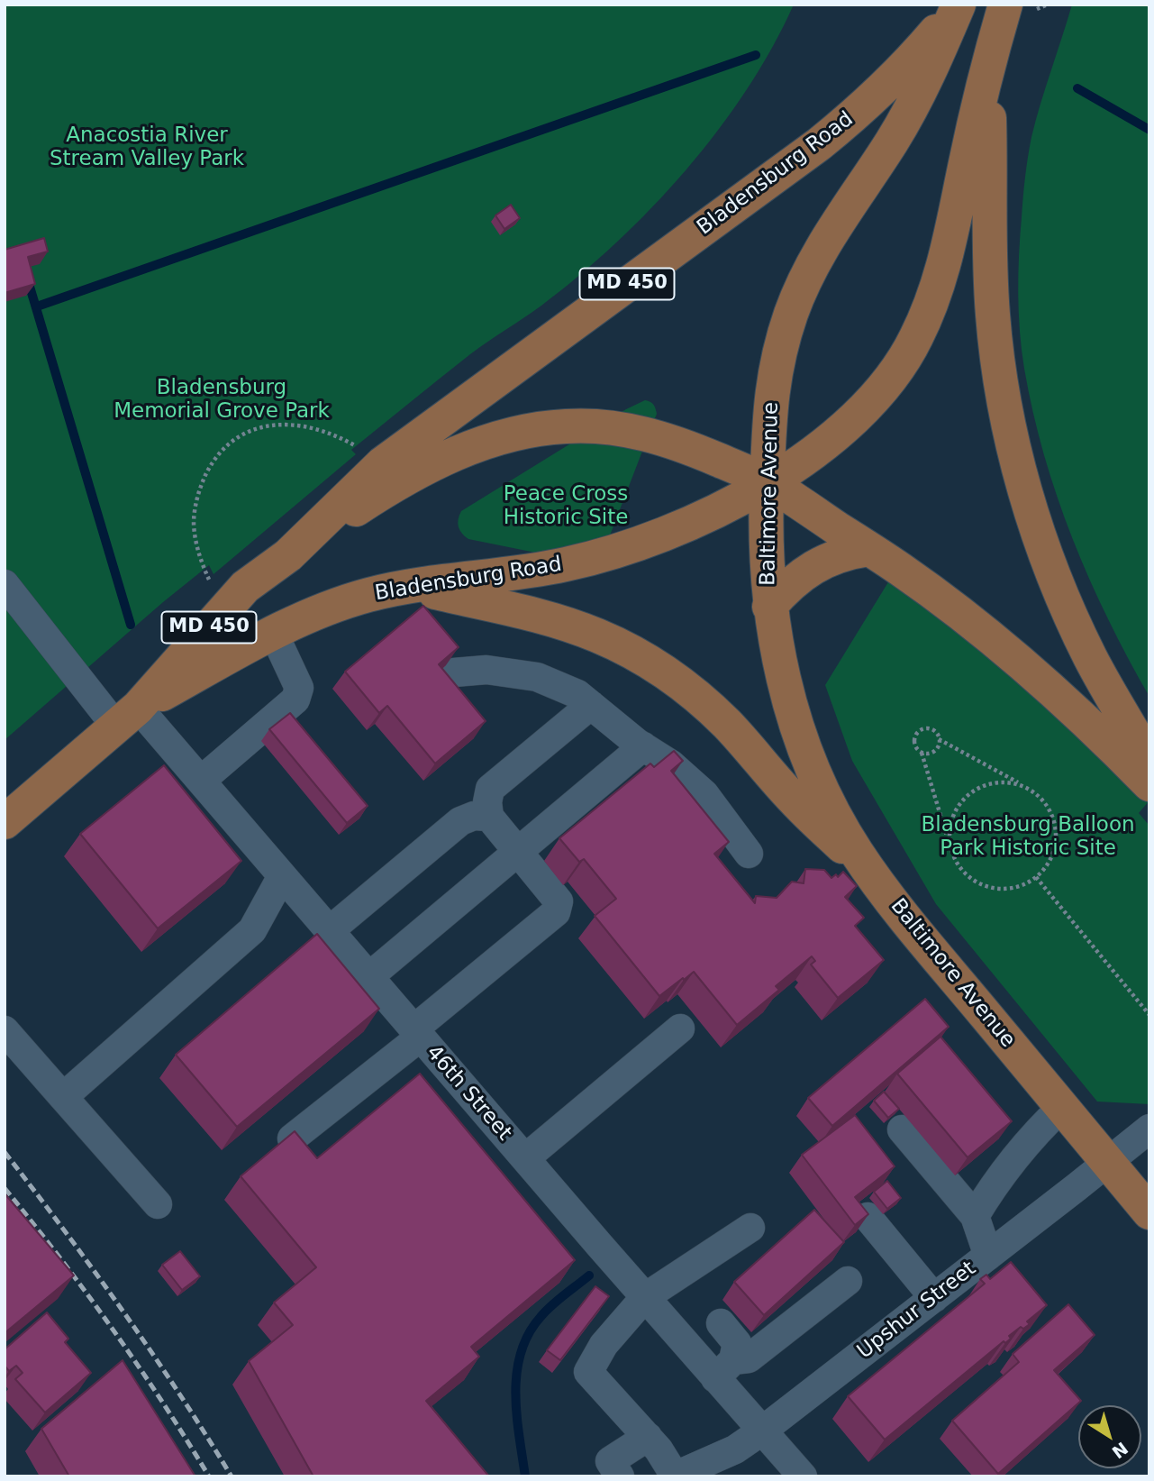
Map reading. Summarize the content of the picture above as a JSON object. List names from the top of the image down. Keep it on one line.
{"streets":{"main road":["Bladensburg Road","MD 450","Baltimore Avenue"],"street":["46th Street","Upshur Street"]},"crossings":[["Bladensburg Road","MD 450"],["Bladensburg Road","Baltimore Avenue"],["Bladensburg Road","46th Street"],["MD 450","46th Street"],["Baltimore Avenue","Upshur Street"],["46th Street","Upshur Street"]],"parks":["Anacostia River Stream Valley Park","Bladensburg Memorial Grove Park","Peace Cross Historic Site","Bladensburg Balloon Park Historic Site"],"north":"bottom right"}
